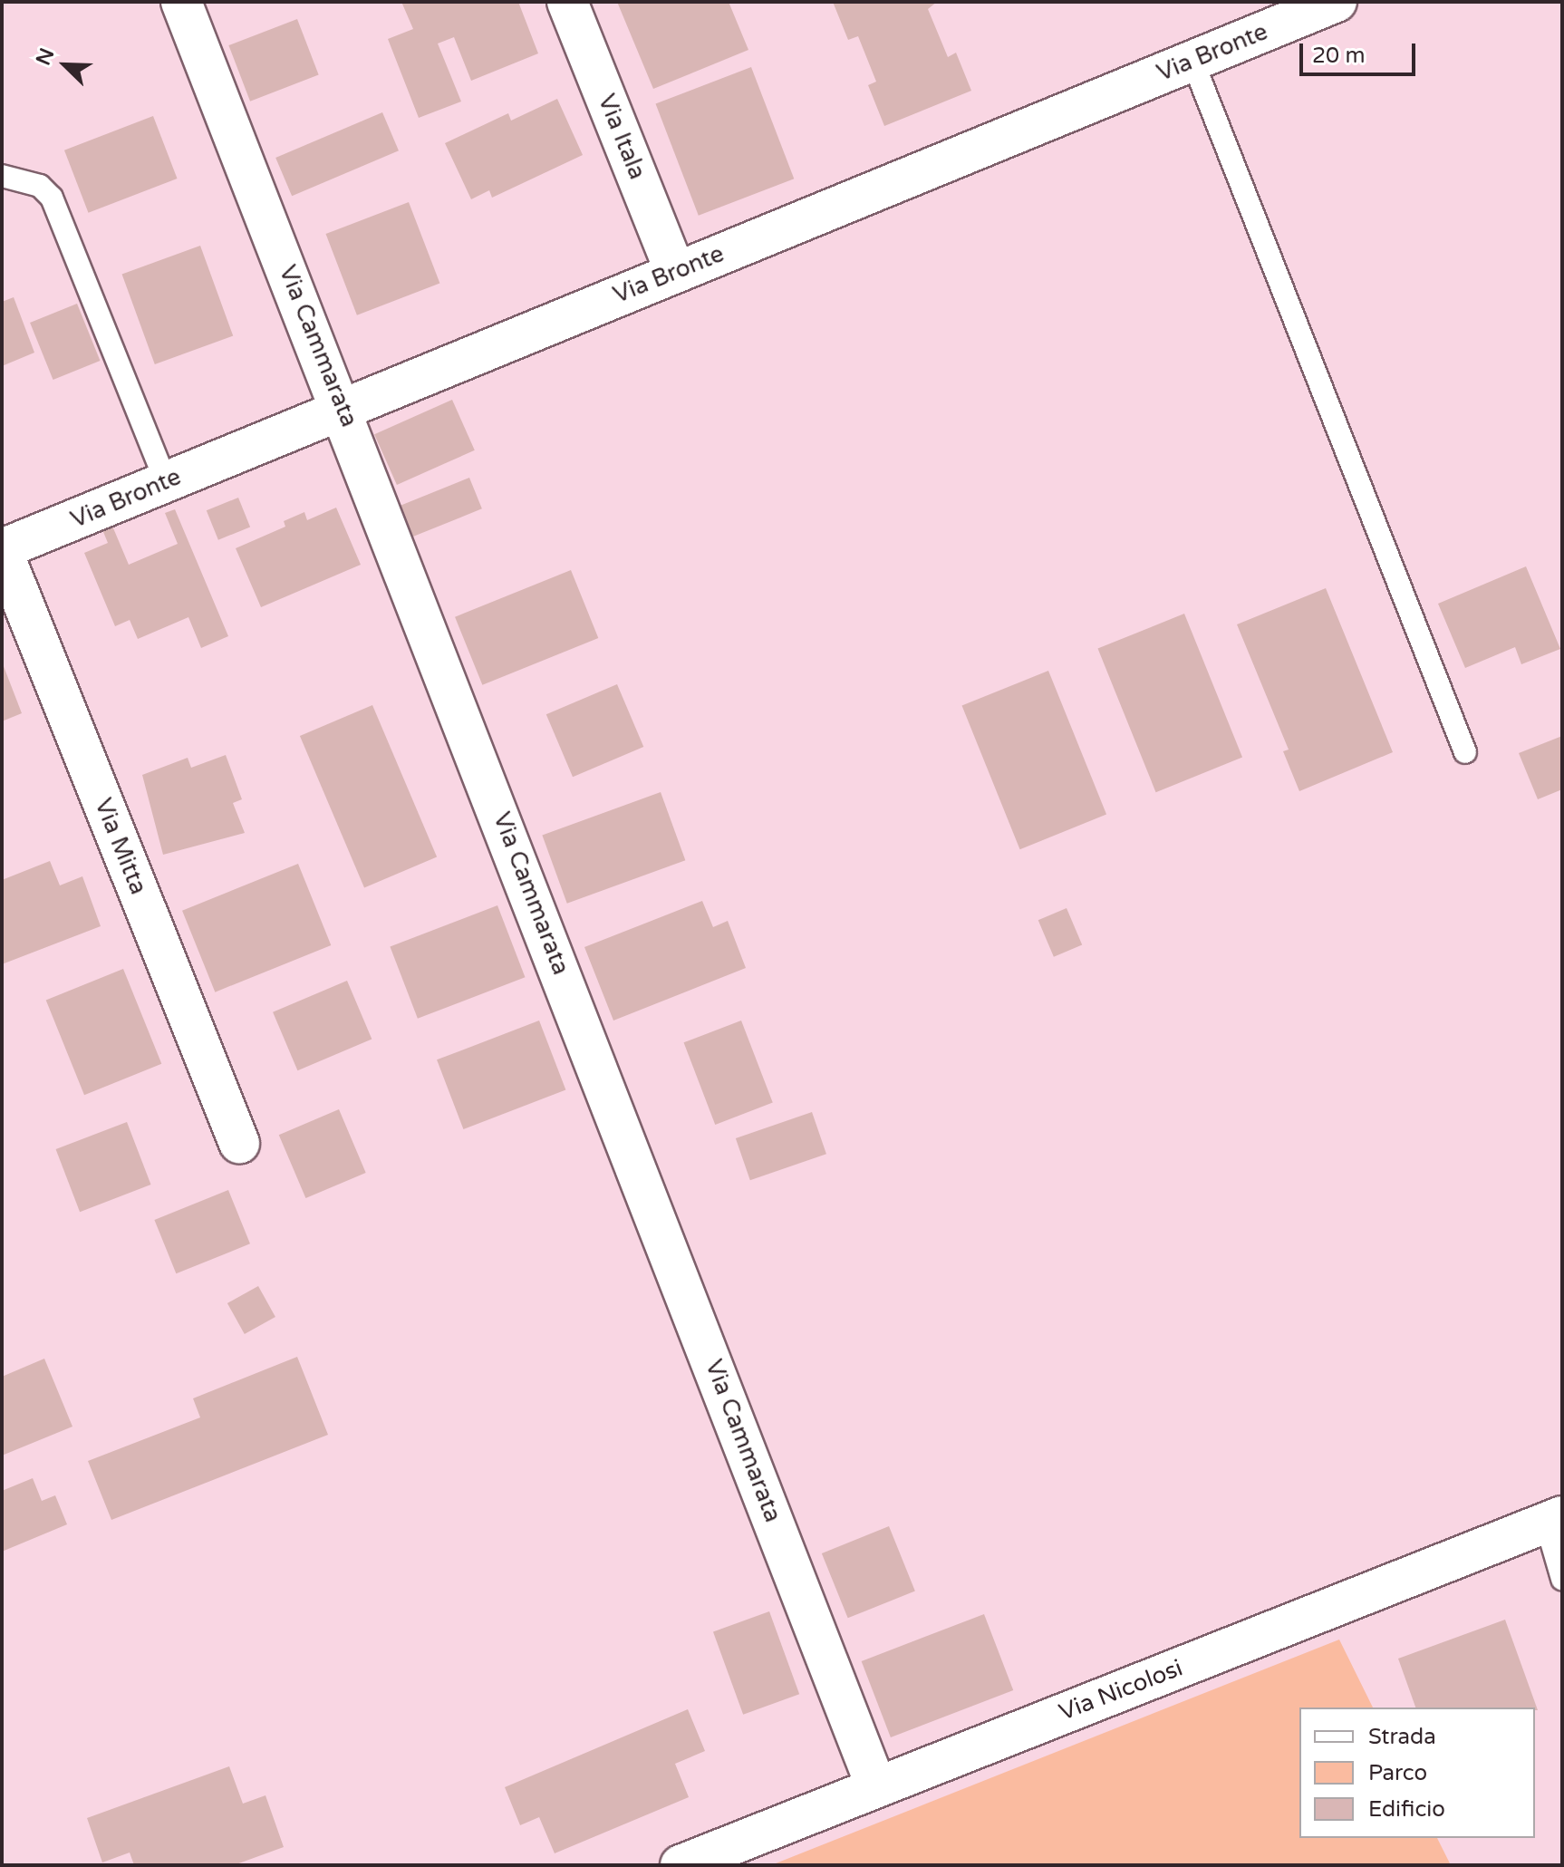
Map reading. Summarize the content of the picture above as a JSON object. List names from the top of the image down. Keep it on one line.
{"streets":{"street":["Via Bronte","Via Itala","Via Cammarata","Via Mitta","Via Nicolosi"]},"crossings":[["Via Bronte","Via Itala"],["Via Bronte","Via Cammarata"],["Via Bronte","Via Mitta"],["Via Cammarata","Via Nicolosi"]],"legend":["Strada","Parco","Edificio"],"scale_bar":"20 m","north":"top left"}
